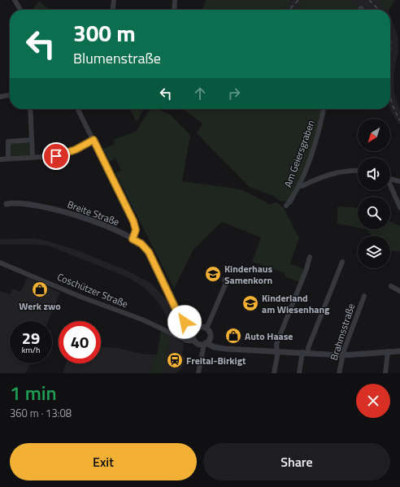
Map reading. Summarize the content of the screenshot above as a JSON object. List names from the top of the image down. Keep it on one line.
{"streets":{"street":["Am Geiersgraben","Breite Straße","Coschützer Straße","Brahmsstraße"]},"crossings":[["Breite Straße","Coschützer Straße"],["Coschützer Straße","Brahmsstraße"]],"places":{"school or university":["Kinderhaus Samenkorn","Kinderland am Wiesenhang"],"shop":["Werk zwo","Auto Haase"],"station":["Freital-Birkigt"]},"north":"bottom left","page":{"turn":["300 m","Blumenstraße"],"speed":"29 km/h","limit":"40","heading":["1 min","360 m · 13:08"],"buttons":["Exit","Share"]}}
